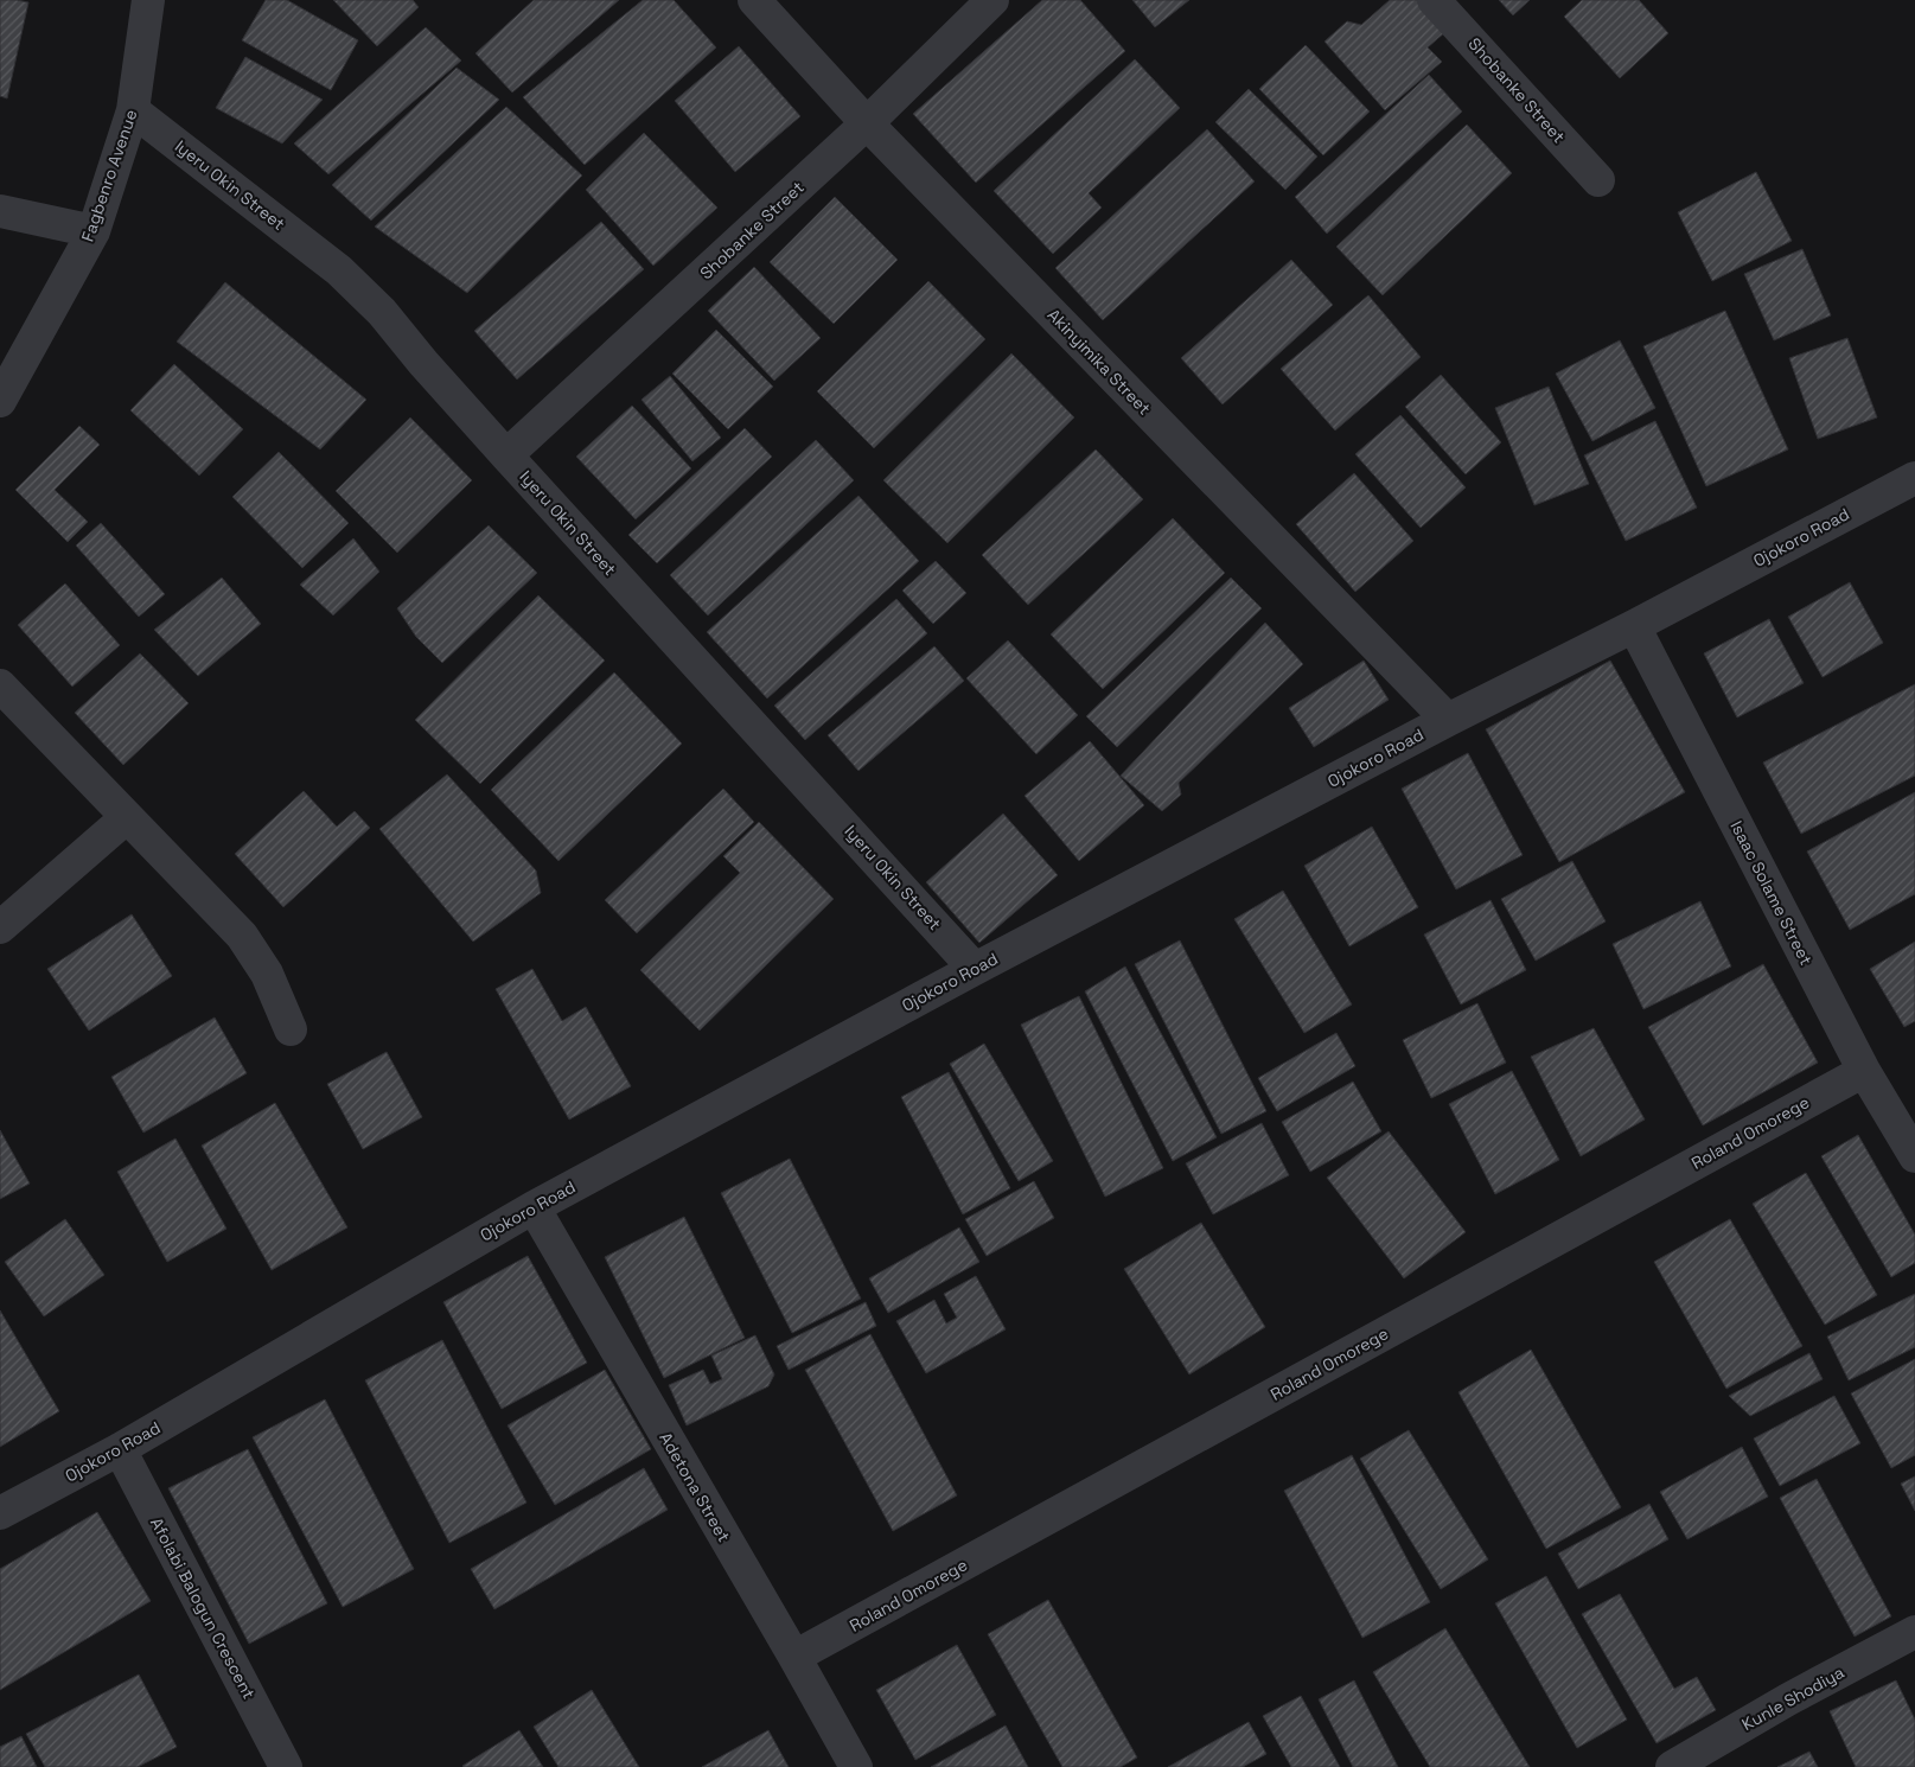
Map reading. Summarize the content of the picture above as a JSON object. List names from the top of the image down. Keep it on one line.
{"streets":{"street":["Shobanke Street","Fagbenro Avenue","Iyeru Okin Street","Akinyimika Street","Ojokoro Road","Isaac Solame Street","Roland Omorege","Adetona Street","Afolabi Balogun Crescent","Kunle Shodiya"]},"crossings":[["Shobanke Street","Iyeru Okin Street"],["Shobanke Street","Akinyimika Street"],["Fagbenro Avenue","Iyeru Okin Street"],["Iyeru Okin Street","Ojokoro Road"],["Akinyimika Street","Ojokoro Road"],["Ojokoro Road","Isaac Solame Street"],["Ojokoro Road","Adetona Street"],["Ojokoro Road","Afolabi Balogun Crescent"],["Isaac Solame Street","Roland Omorege"],["Roland Omorege","Adetona Street"]]}
